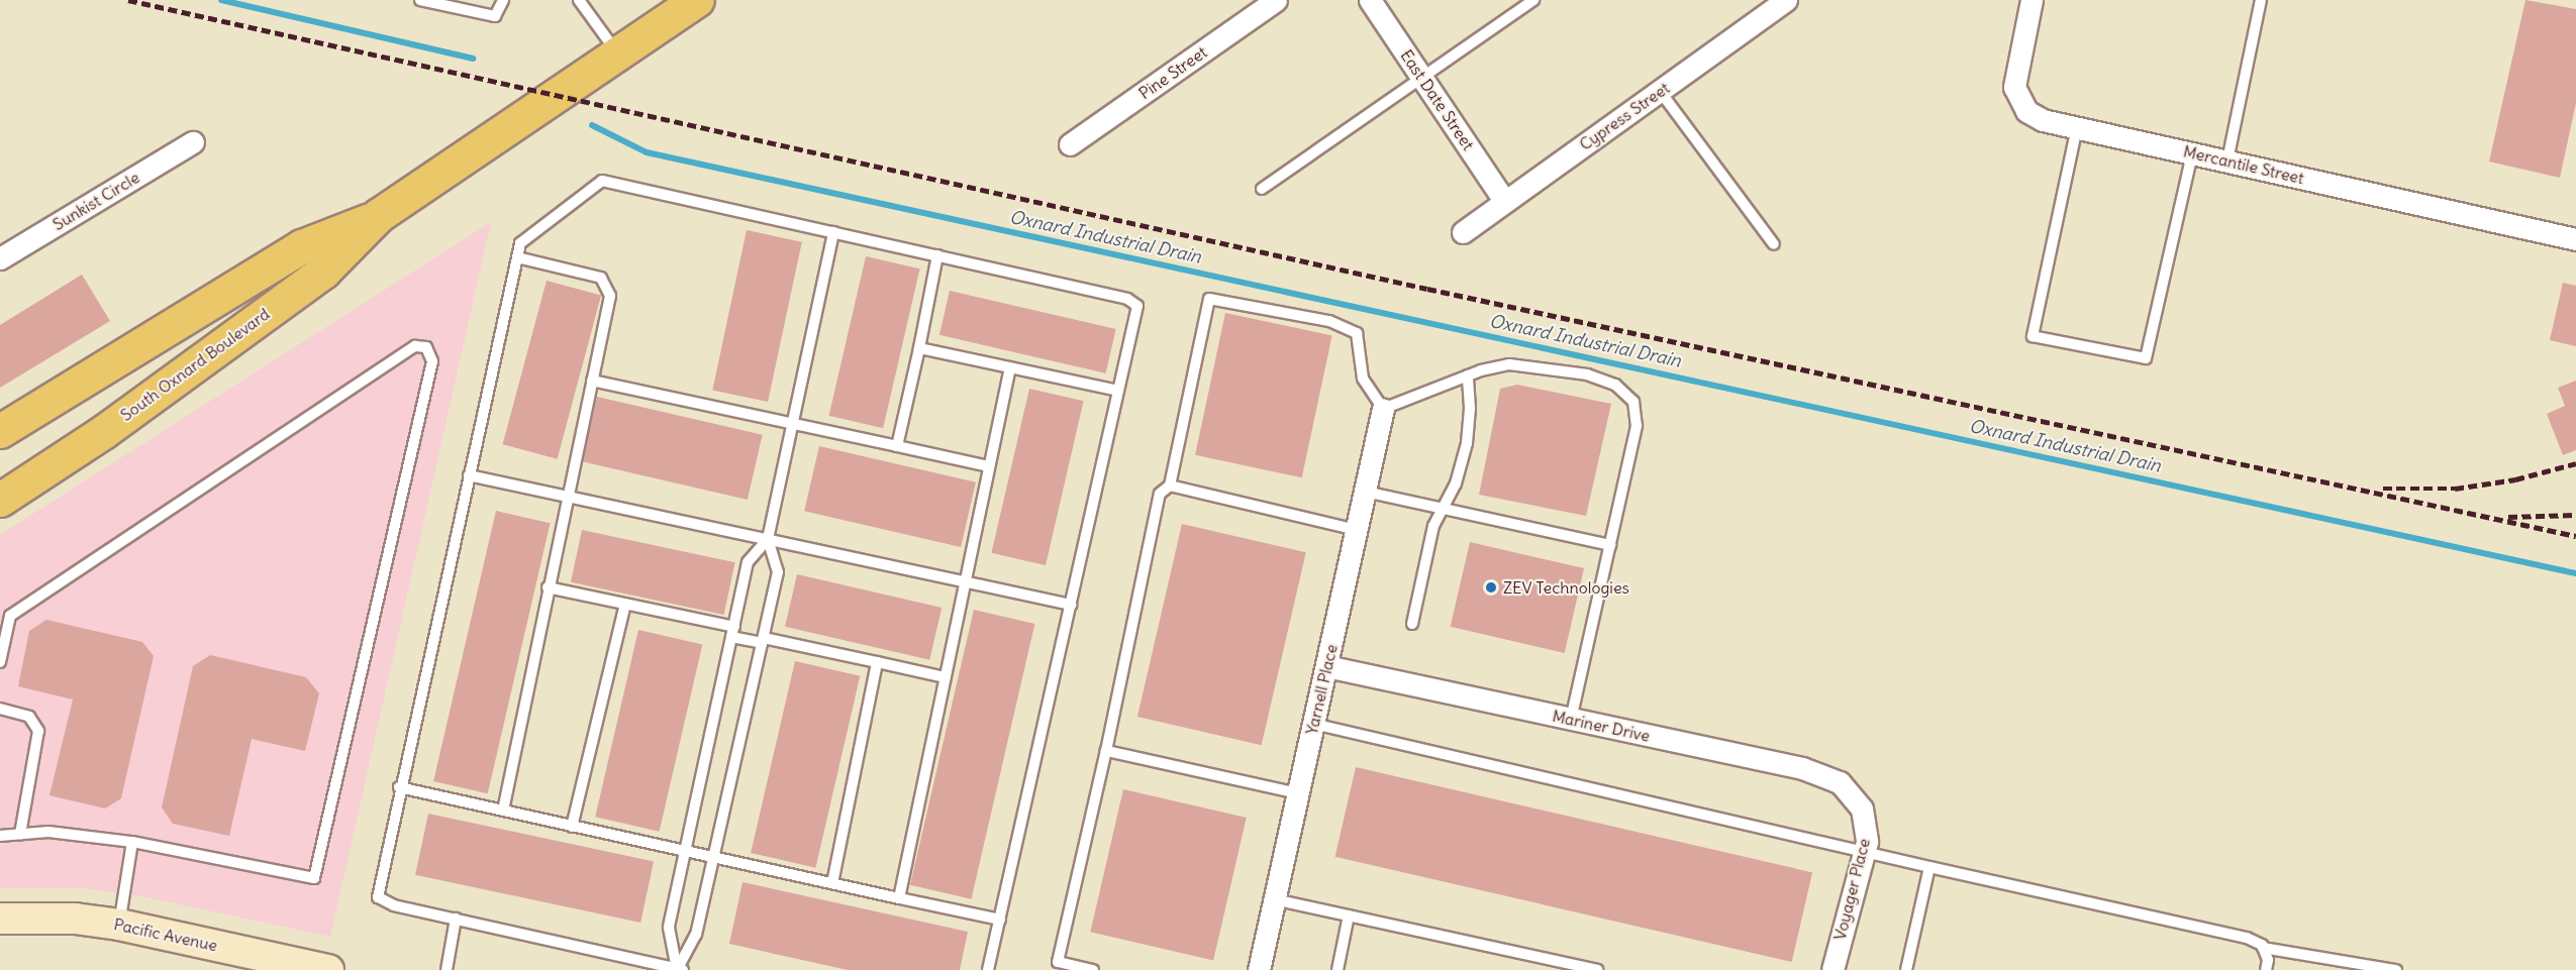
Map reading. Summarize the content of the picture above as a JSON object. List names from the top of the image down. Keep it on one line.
{"streets":{"main road":["South Oxnard Boulevard"],"street":["Pine Street","East Date Street","Cypress Street","Mercantile Street","Sunkist Circle","Yarnell Place","Mariner Drive","Voyager Place","Pacific Avenue"]},"crossings":[["East Date Street","Cypress Street"],["Yarnell Place","Mariner Drive"],["Mariner Drive","Voyager Place"]],"water":["Oxnard Industrial Drain"],"places":["ZEV Technologies"]}
